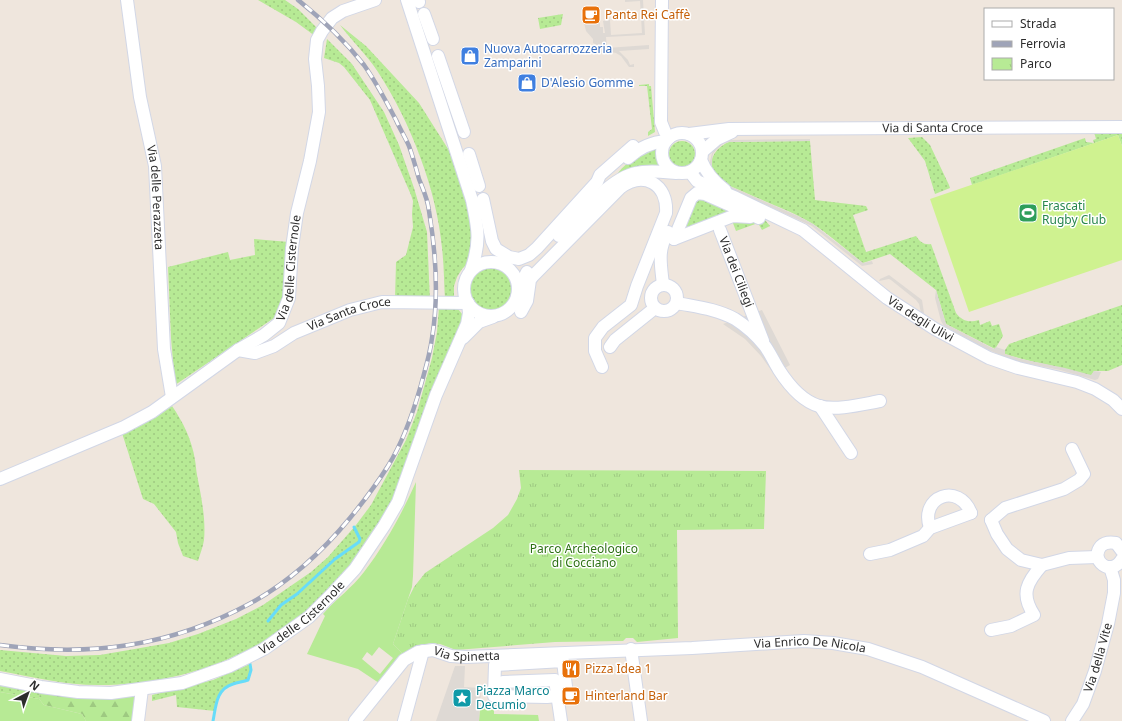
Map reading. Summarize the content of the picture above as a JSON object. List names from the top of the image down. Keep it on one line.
{"streets":{"street":["Via di Santa Croce","Via delle Perazzeta","Via delle Cisternole","Via dei Ciliegi","Via Santa Croce","Via degli Ulivi","Via Enrico De Nicola","Via Spinetta","Via della Vite"]},"crossings":[["Via delle Perazzeta","Via delle Cisternole"],["Via delle Cisternole","Via Santa Croce"],["Via Enrico De Nicola","Via Spinetta"]],"parks":["Parco Archeologico di Cocciano"],"places":{"cafe":["Panta Rei Caffè","Hinterland Bar"],"shop":["Nuova Autocarrozzeria Zamparini","D'Alesio Gomme"],"sports":["Frascati Rugby Club"],"restaurant":["Pizza Idea 1"],"place":["Piazza Marco Decumio"]},"legend":["Strada","Ferrovia","Parco"],"north":"top right"}
